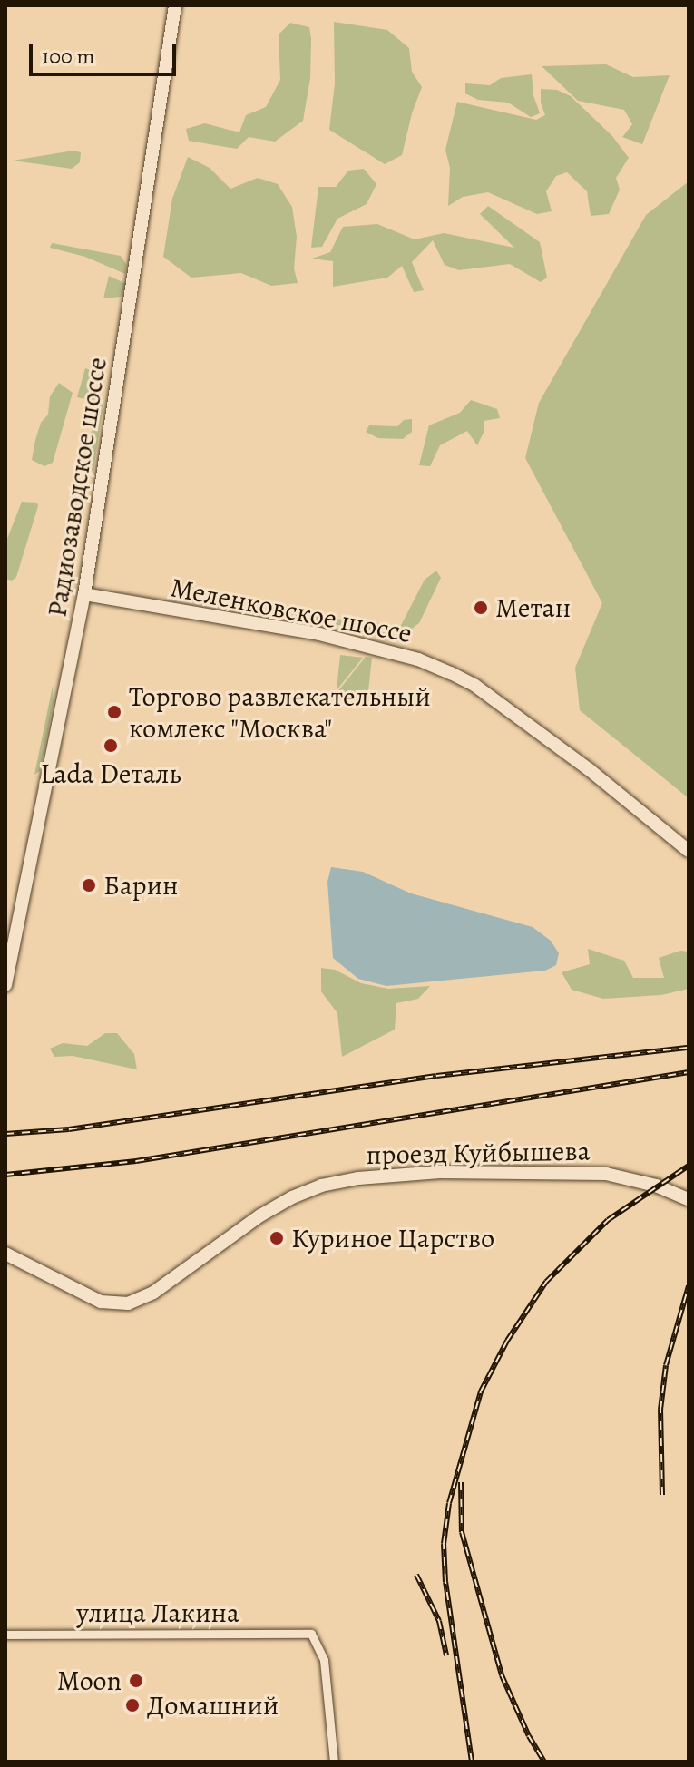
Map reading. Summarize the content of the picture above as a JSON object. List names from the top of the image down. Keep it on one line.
{"streets":{"street":["Радиозаводское шоссе","Меленковское шоссе","проезд Куйбышева","улица Лакина"]},"crossings":[["Радиозаводское шоссе","Меленковское шоссе"]],"places":["Метан","Торгово развлекательный комлекс \"Москва\"","Lada Dеталь","Барин","Куриное Царство","Moon","Домашний"],"scale_bar":"100 m"}
